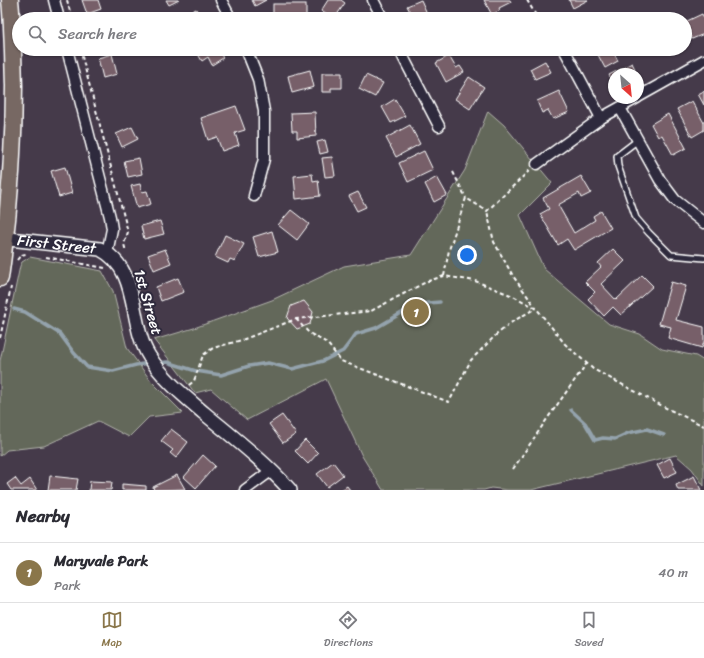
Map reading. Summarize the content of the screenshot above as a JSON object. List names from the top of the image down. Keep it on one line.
{"streets":{"main road":["First Street"],"street":["1st Street"]},"crossings":[["First Street","1st Street"]],"north":"bottom right","page":{"search":"Search here","pins":"1","heading":"Nearby","list":[{"mark":"1","name":"Maryvale Park","note":"Park","value":"40 m"}],"nav":["Map","Directions","Saved"]}}
